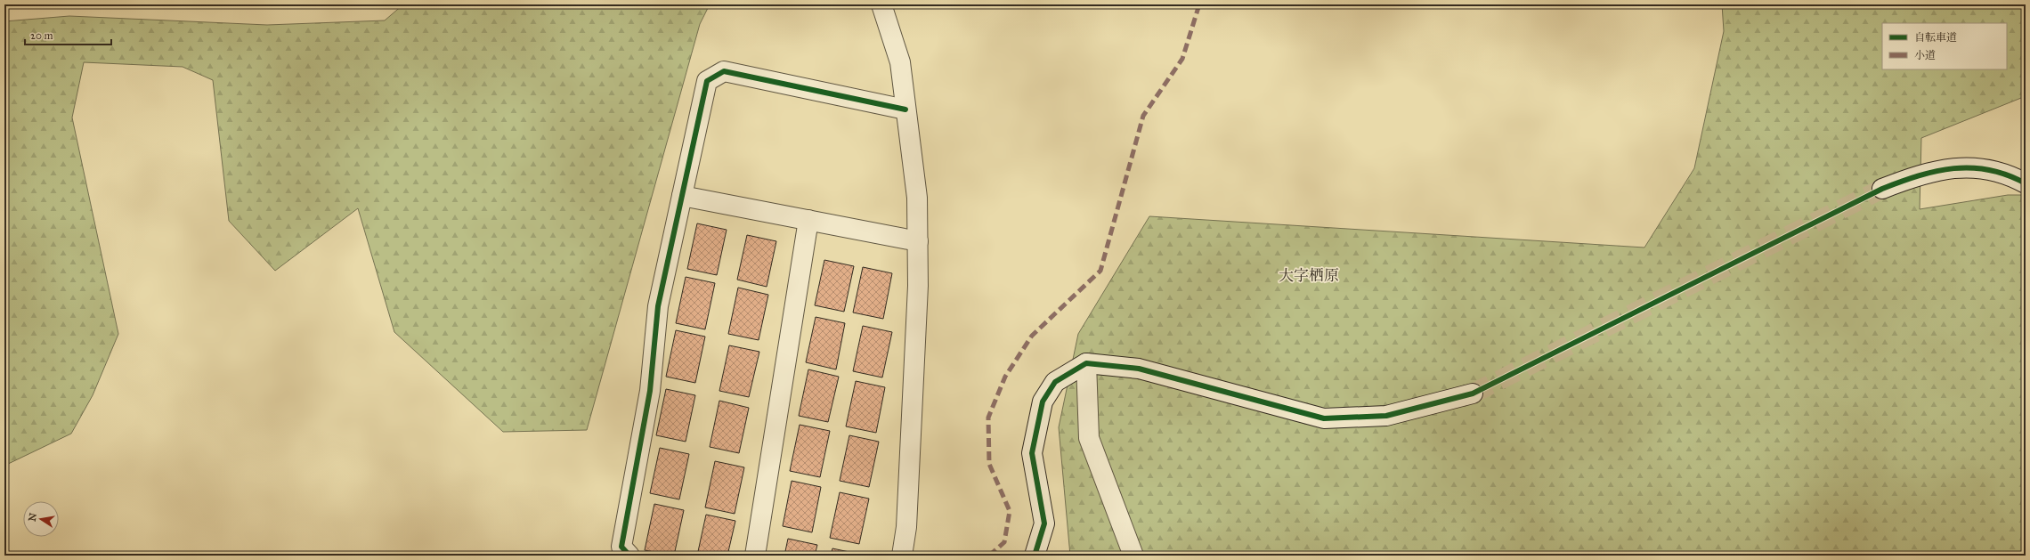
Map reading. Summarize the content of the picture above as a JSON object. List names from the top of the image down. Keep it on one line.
{"districts":["大字栖原"],"legend":["自転車道","小道"],"scale_bar":"20 m","north":"left"}
